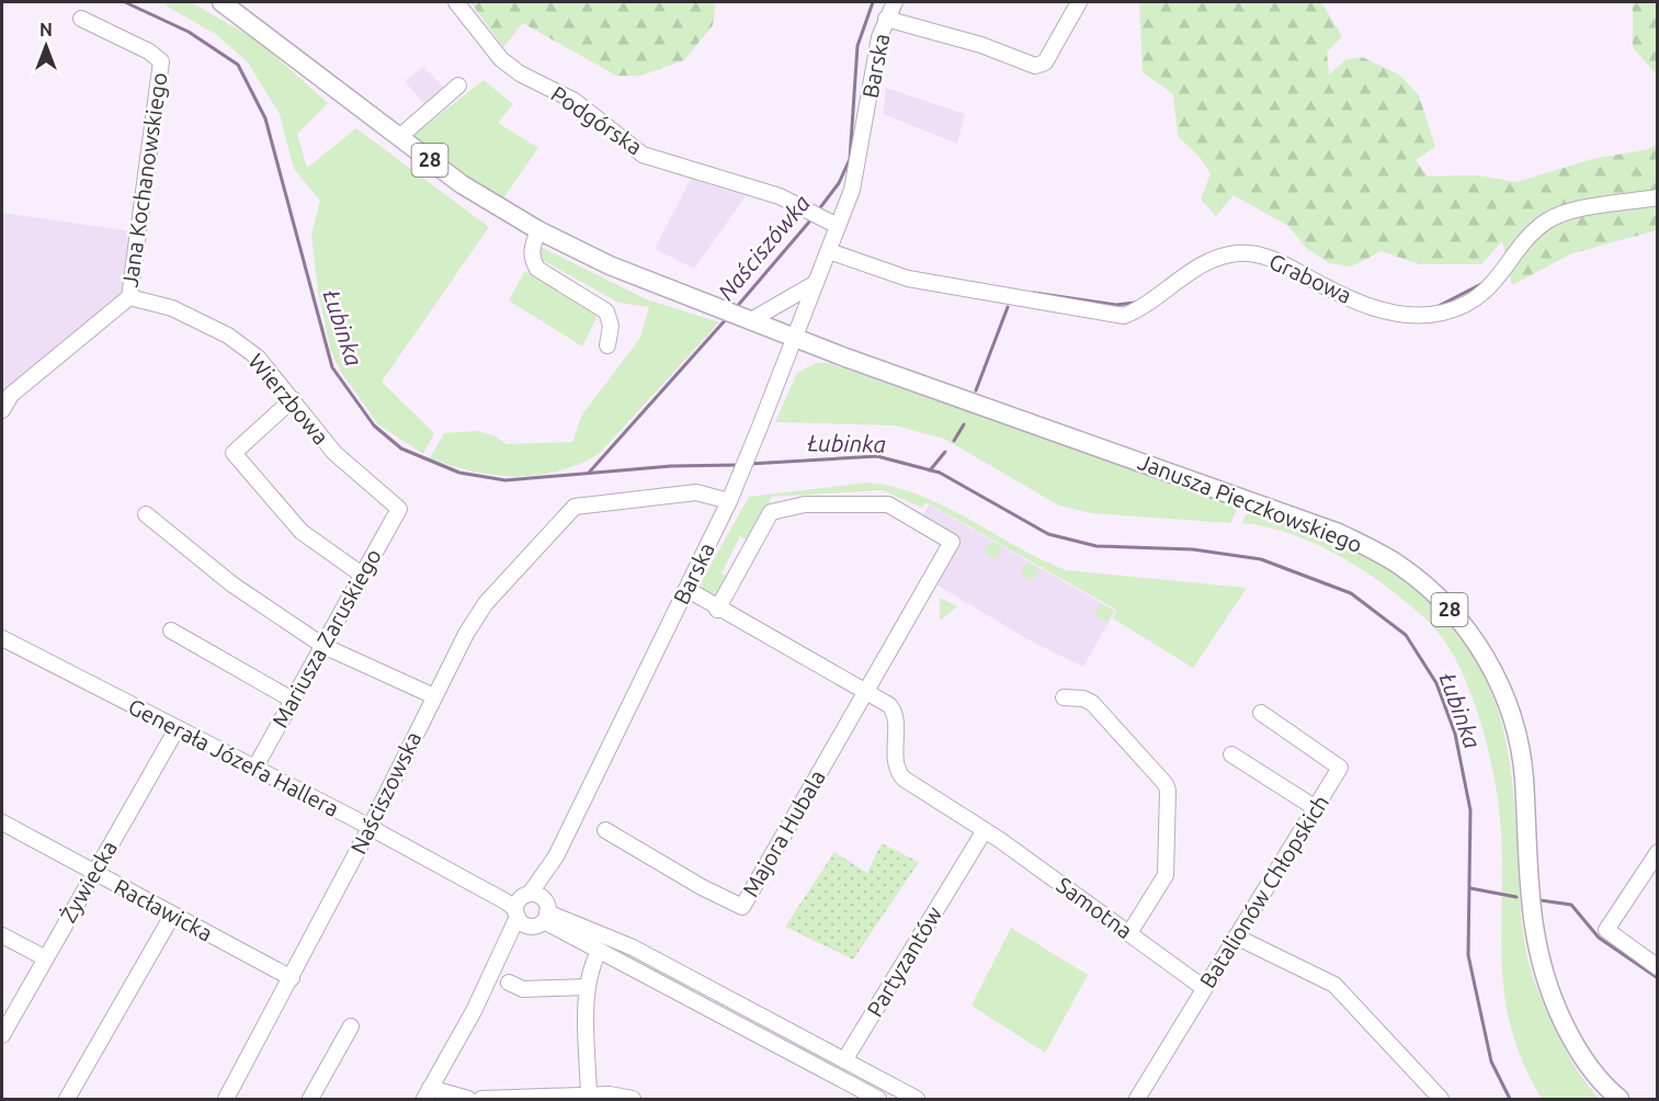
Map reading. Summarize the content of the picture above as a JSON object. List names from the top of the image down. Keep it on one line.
{"streets":{"main road":["28","Janusza Pieczkowskiego"],"street":["Barska","Podgórska","Jana Kochanowskiego","Grabowa","Wierzbowa","Mariusza Zaruskiego","Generała Józefa Hallera","Naściszowska","Majora Hubala","Żywiecka","Batalionów Chłopskich","Samotna","Racławicka","Partyzantów"]},"crossings":[["Barska","Podgórska"],["Barska","28"],["Barska","Grabowa"],["Barska","Janusza Pieczkowskiego"],["Barska","Generała Józefa Hallera"],["Barska","Naściszowska"],["28","Janusza Pieczkowskiego"],["Jana Kochanowskiego","Wierzbowa"],["Wierzbowa","Mariusza Zaruskiego"],["Mariusza Zaruskiego","Generała Józefa Hallera"],["Generała Józefa Hallera","Naściszowska"],["Generała Józefa Hallera","Żywiecka"],["Naściszowska","Racławicka"],["Majora Hubala","Samotna"],["Żywiecka","Racławicka"],["Batalionów Chłopskich","Samotna"],["Samotna","Partyzantów"]],"water":["Naściszówka","Łubinka"],"north":"top"}
